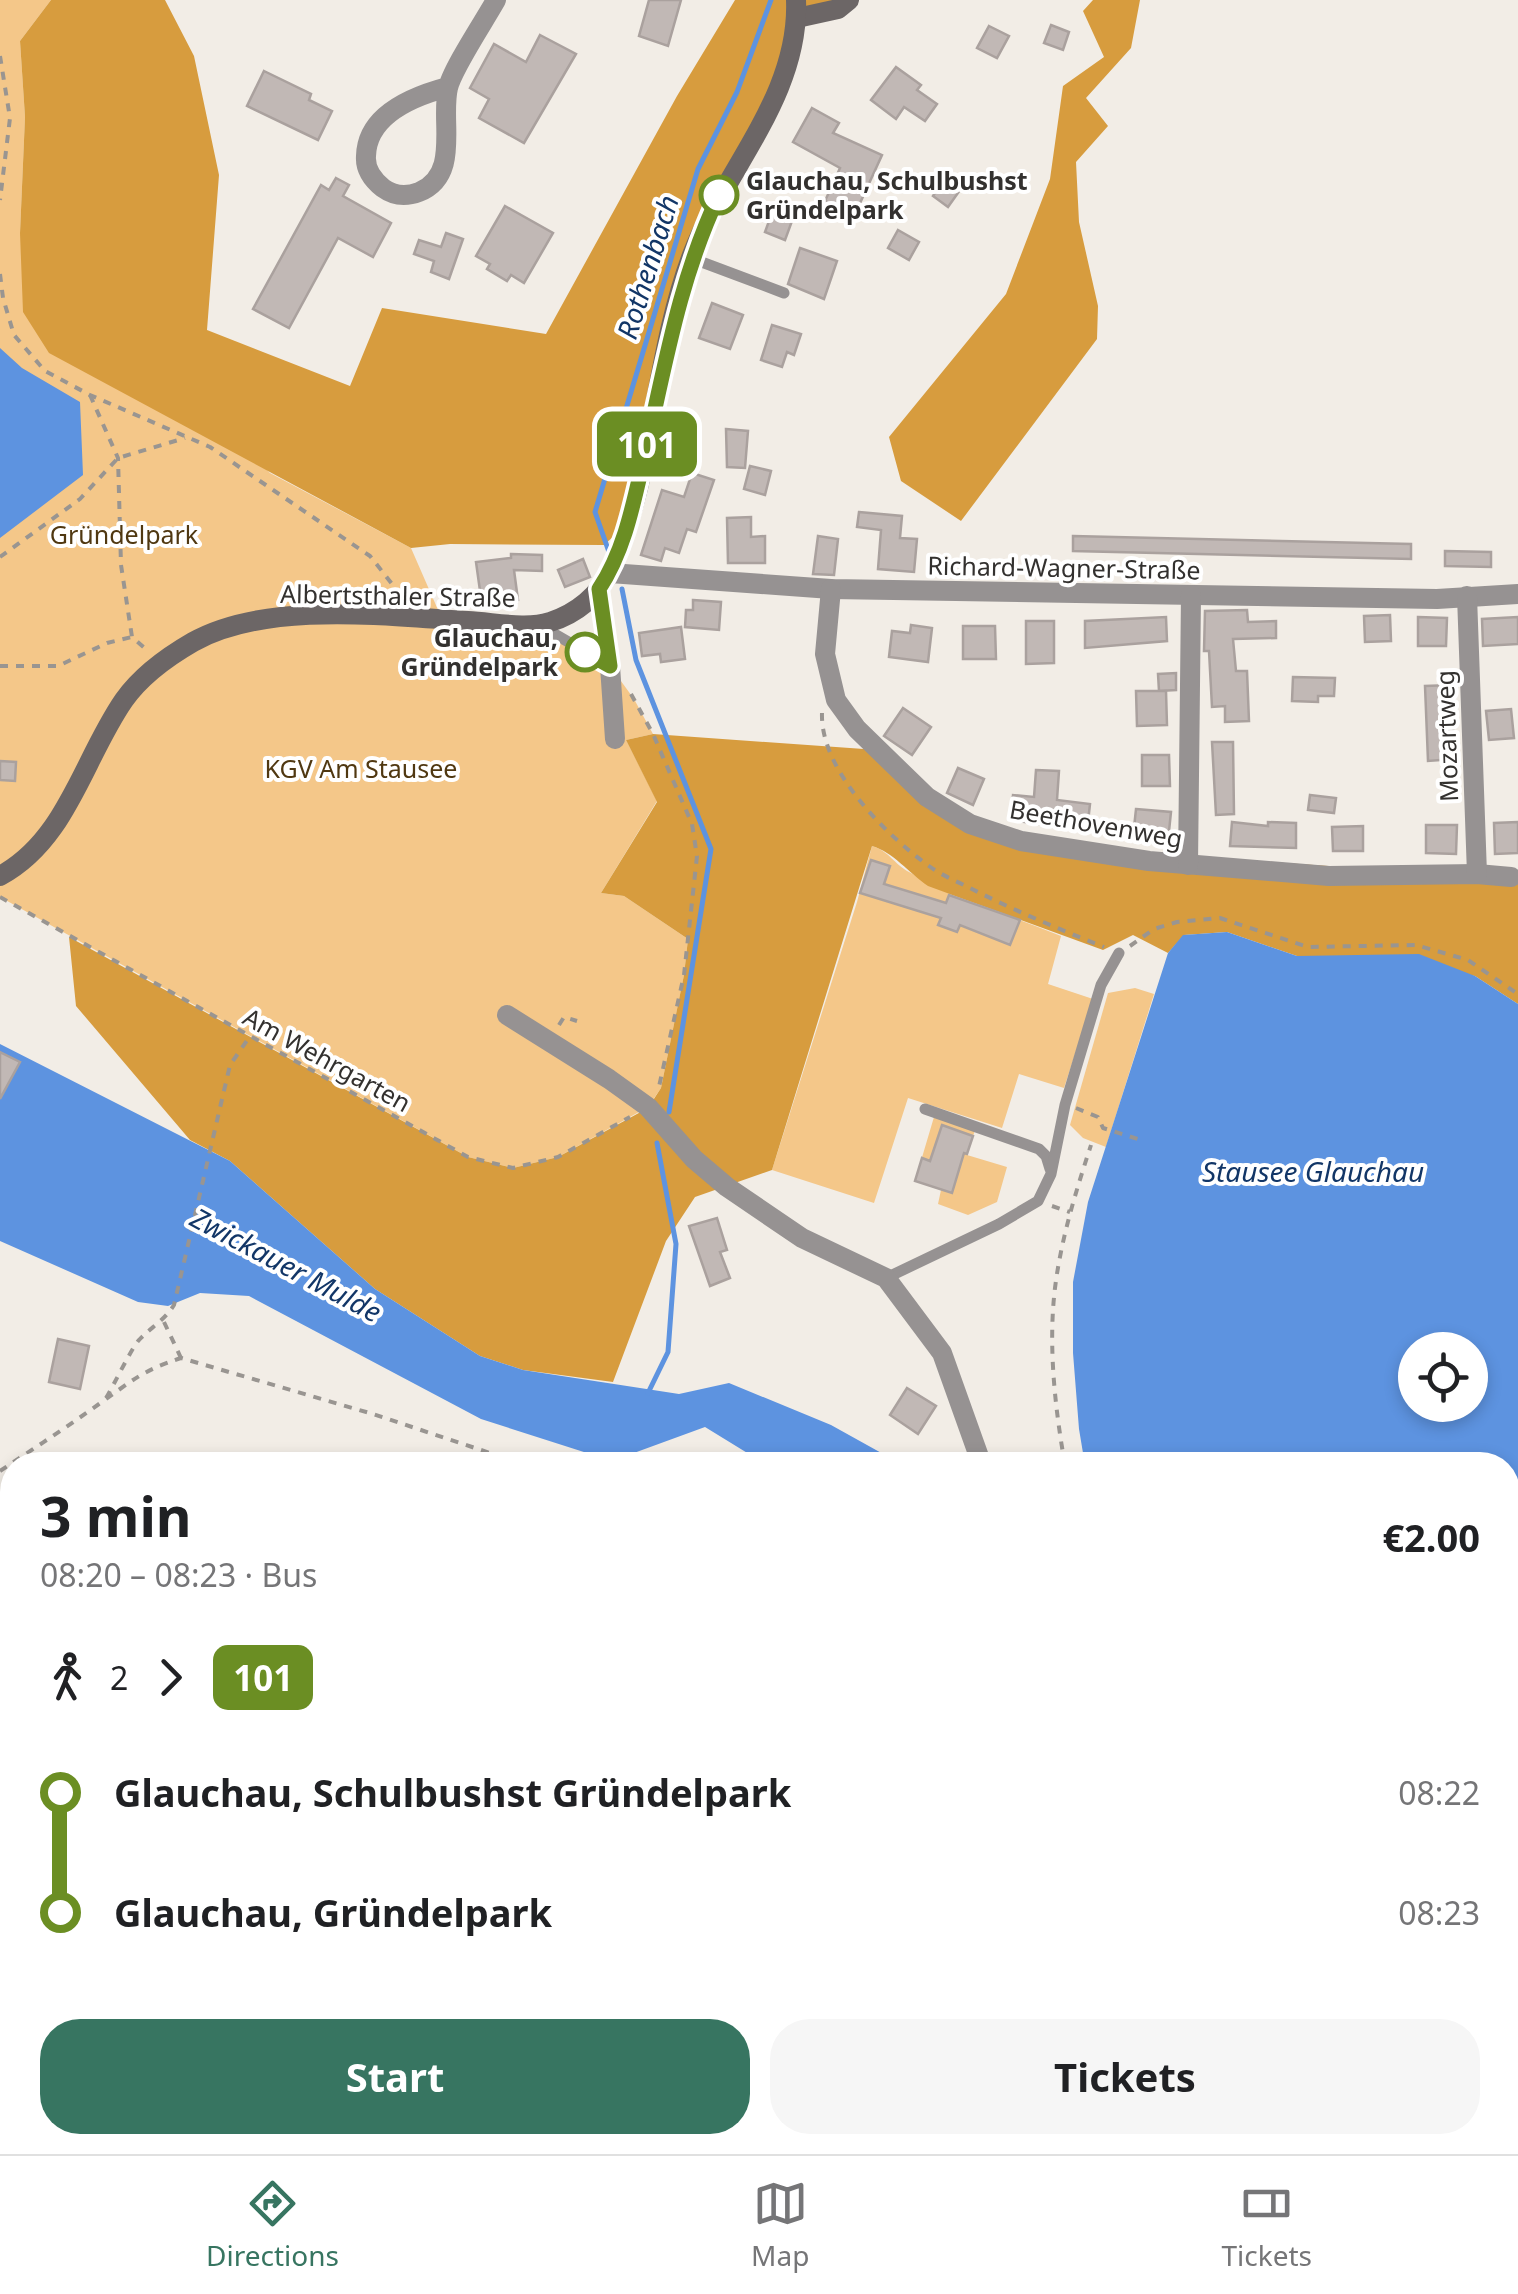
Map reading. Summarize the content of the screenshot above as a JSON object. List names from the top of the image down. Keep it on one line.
{"streets":{"street":["Richard-Wagner-Straße","Albertsthaler Straße","Mozartweg","Beethovenweg"],"path":["Am Wehrgarten"]},"crossings":[["Richard-Wagner-Straße","Albertsthaler Straße"],["Richard-Wagner-Straße","Mozartweg"],["Richard-Wagner-Straße","Beethovenweg"],["Mozartweg","Beethovenweg"]],"water":["Rothenbach","Stausee Glauchau","Zwickauer Mulde"],"parks":["Gründelpark","KGV Am Stausee"],"places":["Glauchau, Schulbushst Gründelpark","Glauchau, Gründelpark"],"lines":["bus line 101"],"page":{"on_map":"101","heading":["3 min","08:20 – 08:23 · Bus","€2.00"],"legs":["2","101"],"list":[{"name":"Glauchau, Schulbushst Gründelpark","value":"08:22"},{"name":"Glauchau, Gründelpark","value":"08:23"}],"buttons":["Start","Tickets"],"tabs":["Directions","Map","Tickets"]}}
